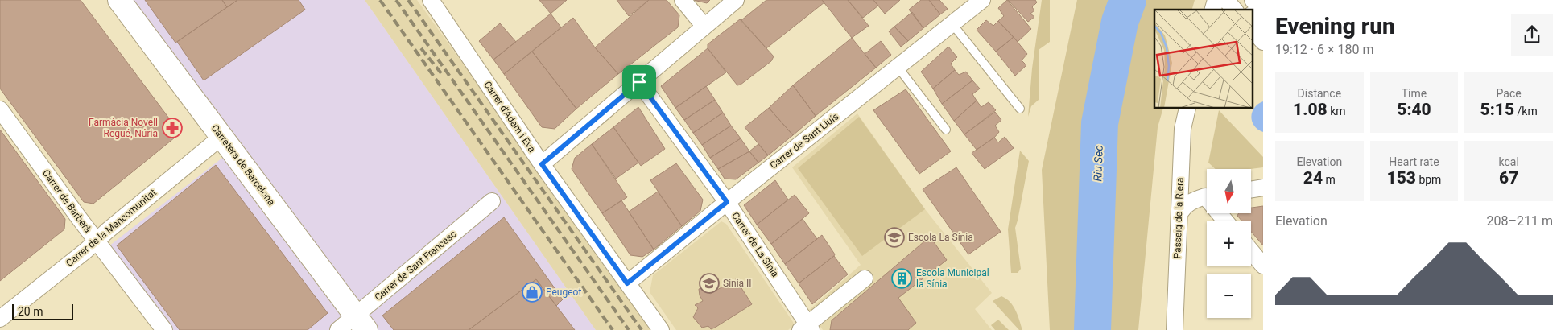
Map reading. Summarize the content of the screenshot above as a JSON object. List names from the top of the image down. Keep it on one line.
{"streets":{"main road":["Carretera de Barcelona"],"street":["Carrer d'Adam i Eva","Carrer de Sant Lluís","Carrer de Barberà","Passeig de la Riera","Carrer de la Mancomunitat","Carrer de La Sínia","Carrer de Sant Francesc"]},"crossings":[["Carrer d'Adam i Eva","Carrer de Sant Lluís"],["Carrer de Sant Lluís","Carrer de La Sínia"],["Carretera de Barcelona","Carrer de la Mancomunitat"],["Carretera de Barcelona","Carrer de Sant Francesc"],["Carrer de Barberà","Carrer de la Mancomunitat"]],"water":["Riu Sec"],"places":{"pharmacy":["Farmàcia Novell Regué, Núria"],"school or university":["Escola La Sínia","Sinia II"],"building":["Escola Municipal la Sínia"],"shop":["Peugeot"]},"scale_bar":"20 m","north":"bottom","page":{"heading":["Evening run","19:12 · 6 × 180 m"],"stats":[["Distance","1.08 km"],["Time","5:40"],["Pace","5:15 /km"],["Elevation","24 m"],["Heart rate","153 bpm"],["kcal","67"]],"map_buttons":["+","−"],"chart":["Elevation","208–211 m"],"scale":"20 m"}}
